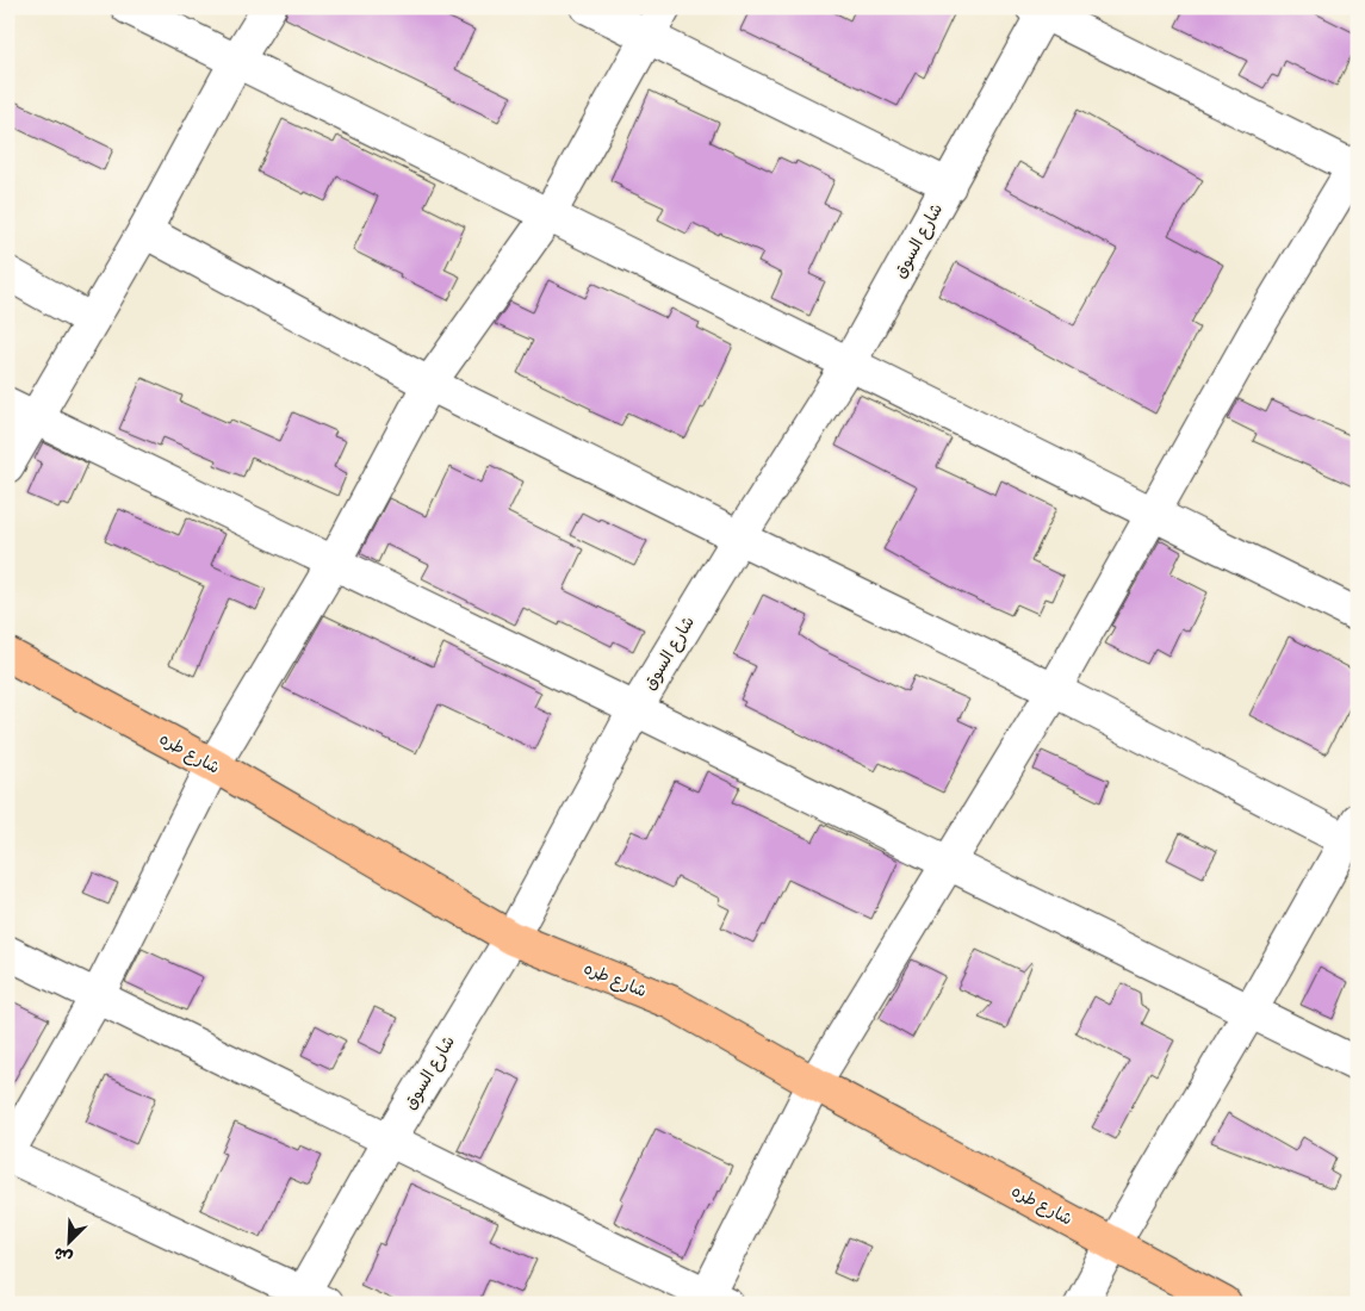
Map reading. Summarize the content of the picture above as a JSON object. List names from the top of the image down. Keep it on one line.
{"streets":{"main road":["شارع طره"],"street":["شارع السوق"]},"crossings":[["شارع السوق","شارع طره"]],"north":"bottom left"}
